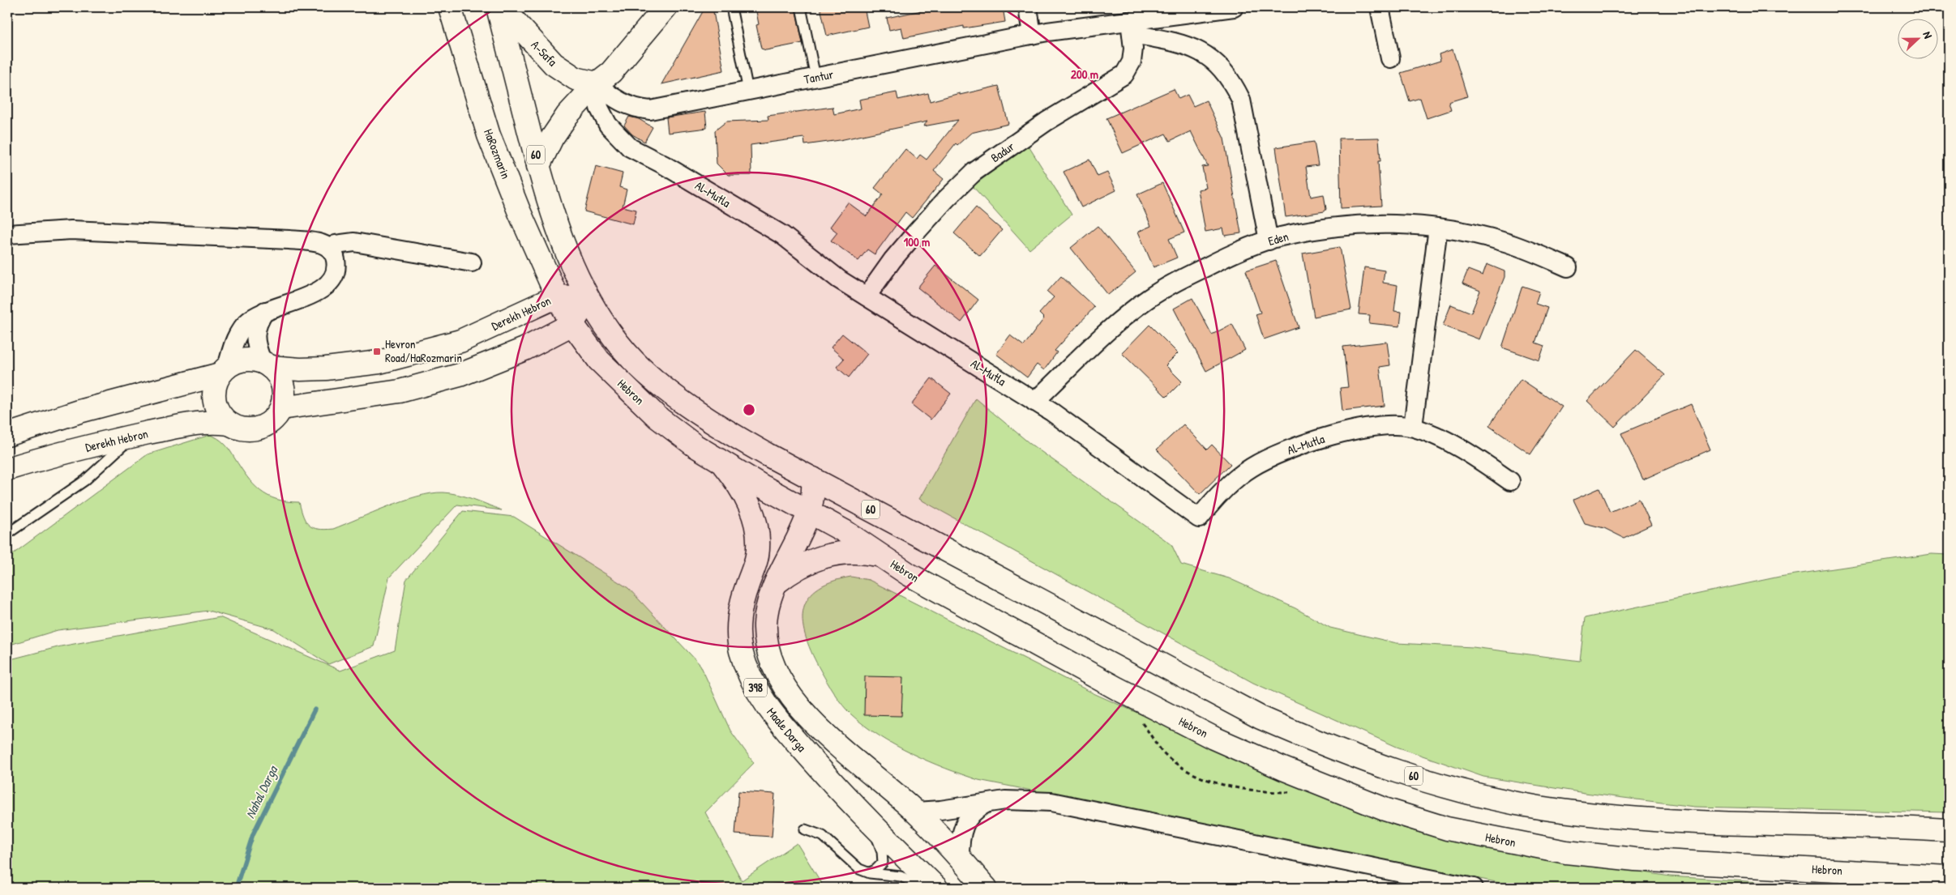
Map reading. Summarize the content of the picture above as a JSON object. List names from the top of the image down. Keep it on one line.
{"streets":{"main road":["A-Safa","HaRozmarin","60","Derekh Hebron","Hebron","398","Maale Darga"],"street":["Tantur","Badur","Al-Mutla","Eden"]},"crossings":[["A-Safa","Tantur"],["A-Safa","Al-Mutla"],["Tantur","Badur"],["Tantur","Al-Mutla"],["Badur","Al-Mutla"],["HaRozmarin","Derekh Hebron"],["HaRozmarin","Hebron"],["60","Derekh Hebron"],["60","Hebron"],["Al-Mutla","Eden"],["Derekh Hebron","Hebron"],["Hebron","Maale Darga"]],"water":["Nahal Darga"],"places":{"transit":["Hevron Road/HaRozmarin"]},"north":"right","rings":["200 m","100 m"]}
